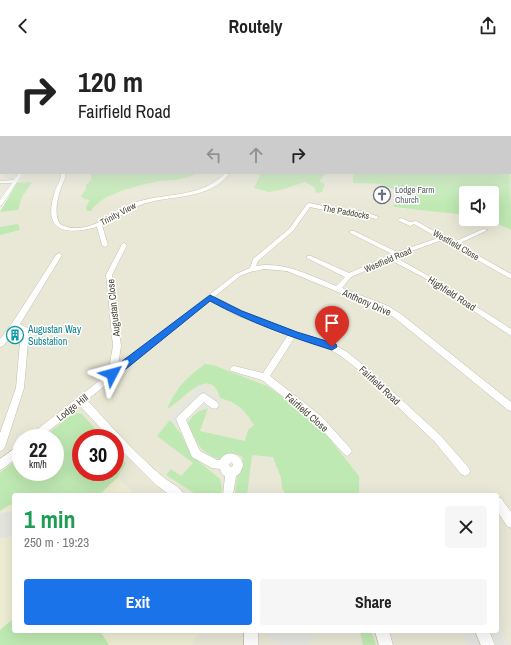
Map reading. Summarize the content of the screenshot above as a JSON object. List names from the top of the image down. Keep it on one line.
{"streets":{"street":["The Paddocks","Trinity View","Westfield Close","Westfield Road","Highfield Road","Anthony Drive","Augustan Close","Fairfield Road","Lodge Hill","Fairfield Close"]},"crossings":[["The Paddocks","Anthony Drive"],["Westfield Close","Westfield Road"],["Westfield Road","Highfield Road"],["Westfield Road","Anthony Drive"],["Anthony Drive","Lodge Hill"],["Augustan Close","Lodge Hill"],["Fairfield Road","Lodge Hill"]],"places":{"church":["Lodge Farm Church"],"building":["Augustan Way Substation"]},"page":{"header":"Routely","turn":["120 m","Fairfield Road"],"speed":"22 km/h","limit":"30","heading":["1 min","250 m · 19:23"],"buttons":["Exit","Share"]}}
